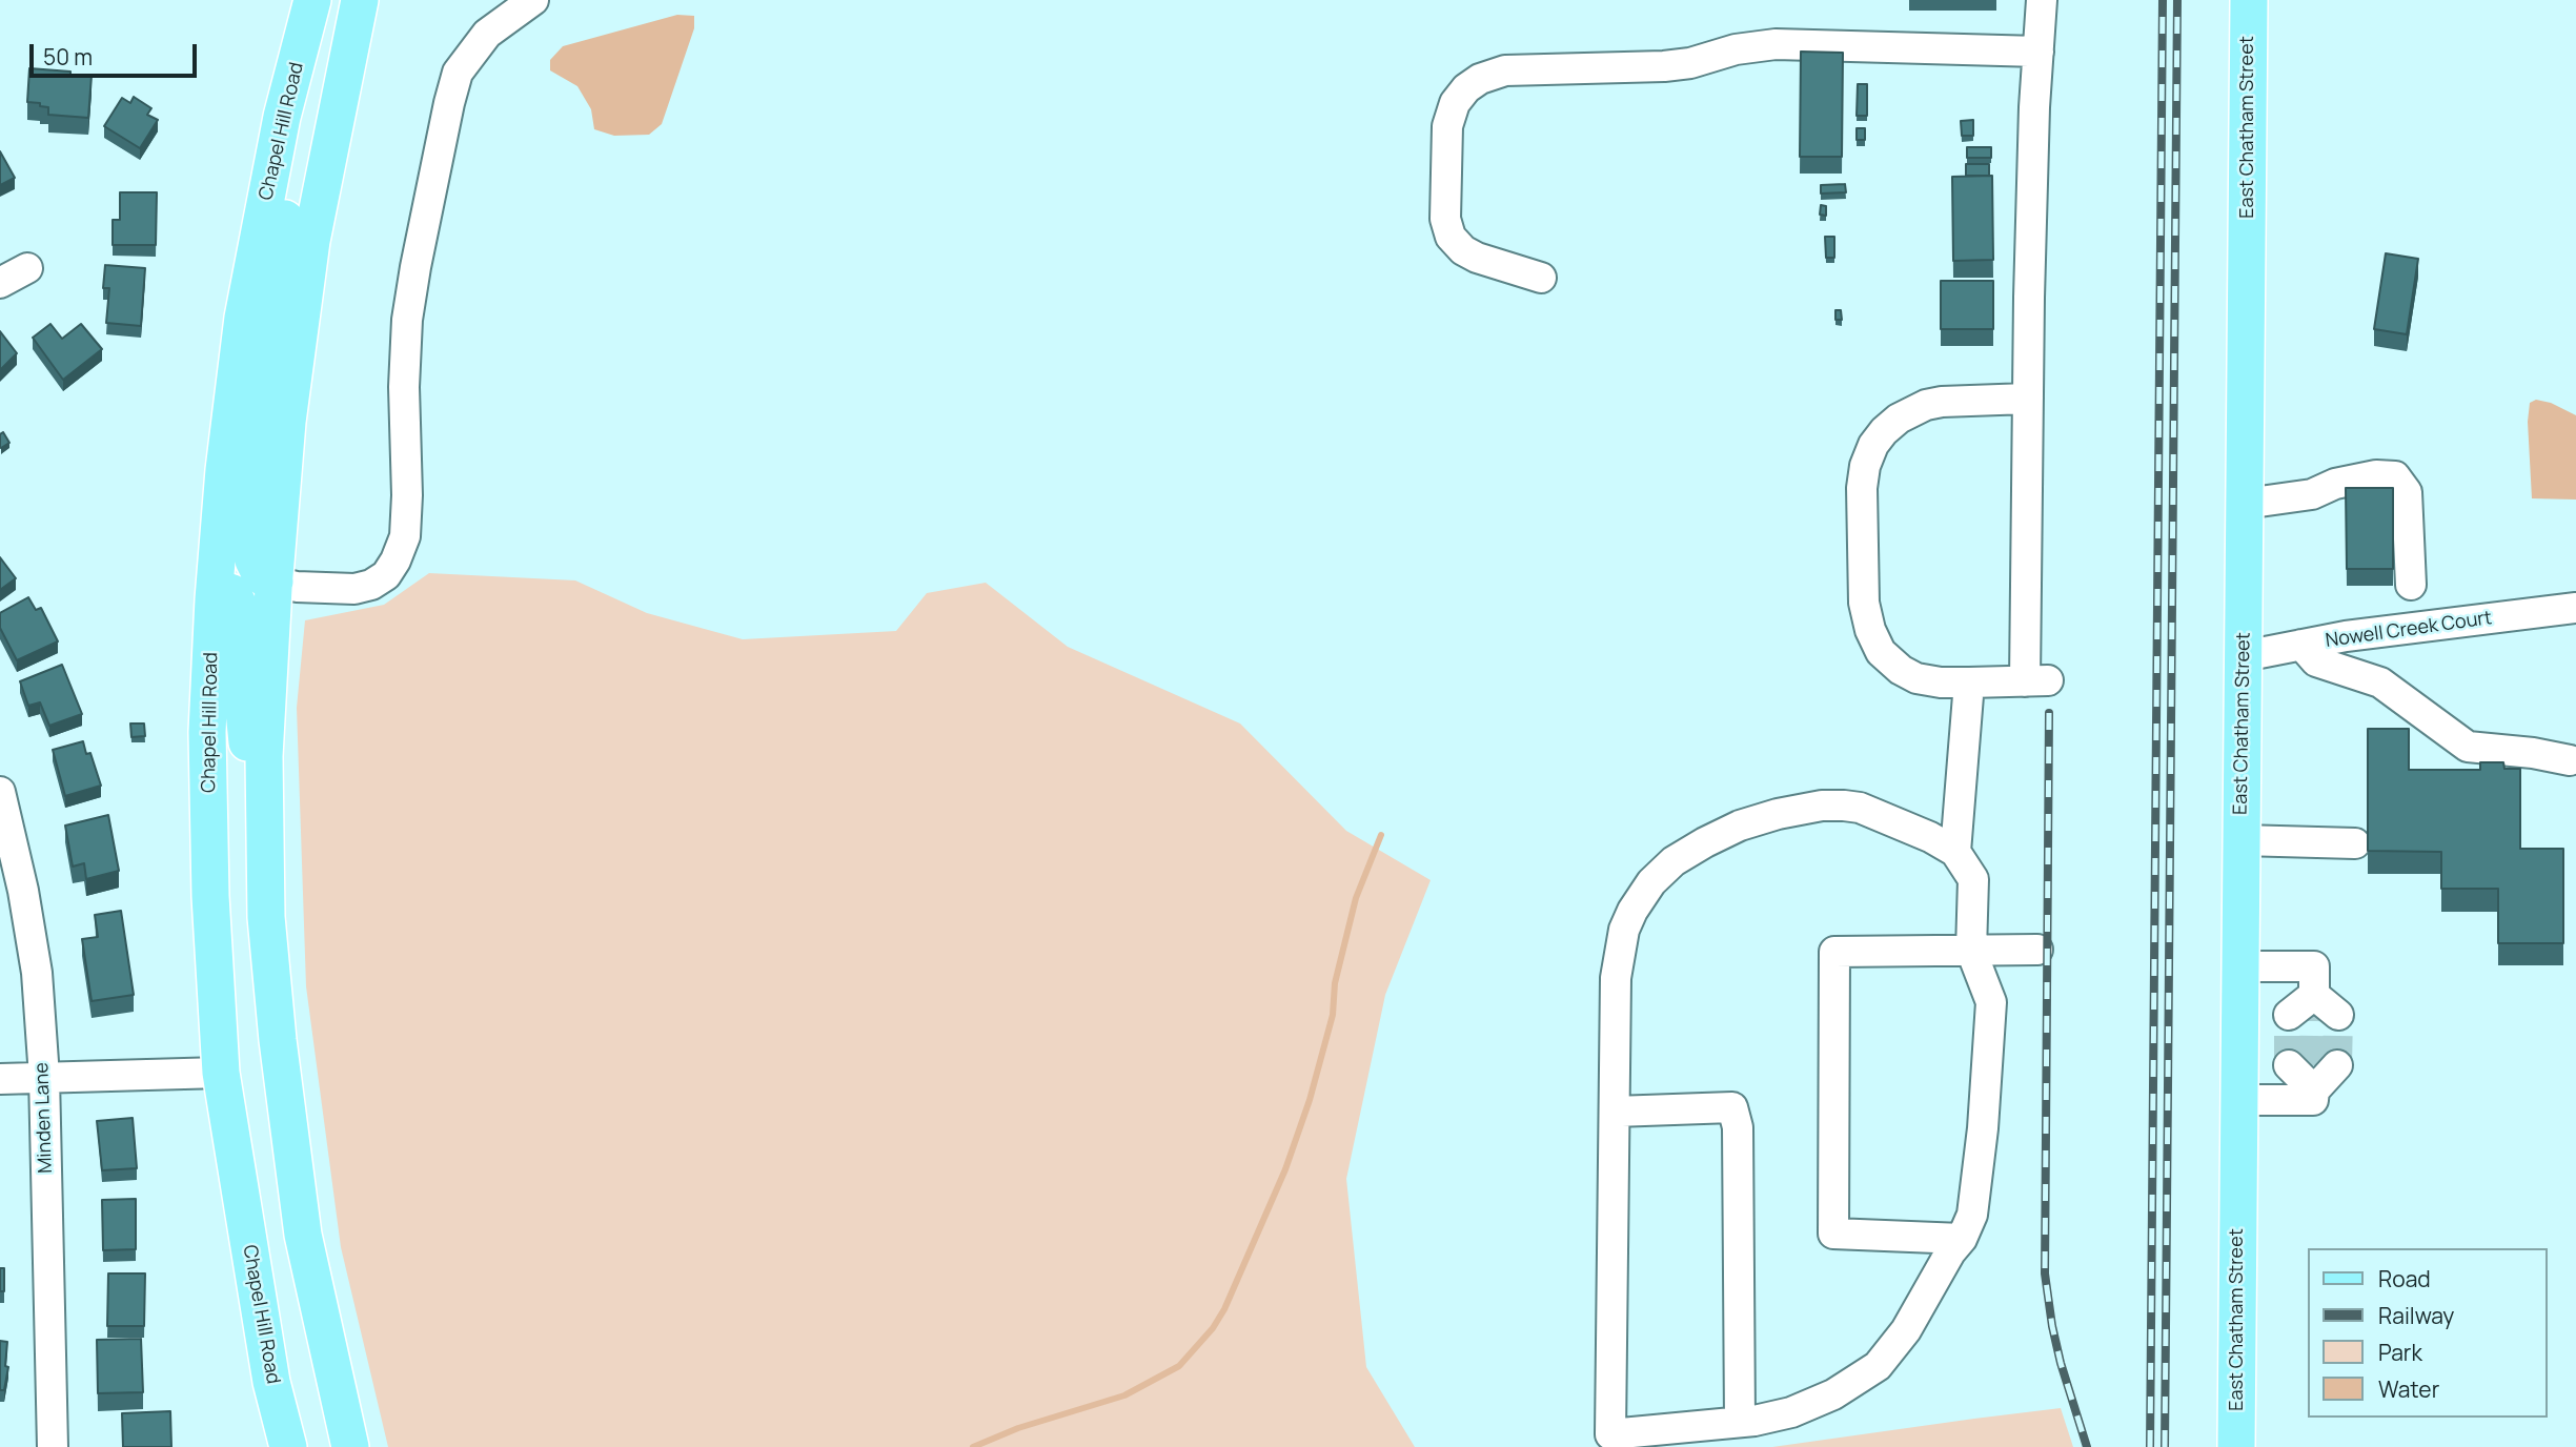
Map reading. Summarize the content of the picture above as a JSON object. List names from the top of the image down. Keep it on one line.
{"streets":{"main road":["East Chatham Street","Chapel Hill Road"],"street":["Nowell Creek Court","Minden Lane"]},"crossings":[["East Chatham Street","Nowell Creek Court"]],"legend":["Road","Railway","Park","Water"],"scale_bar":"50 m"}
